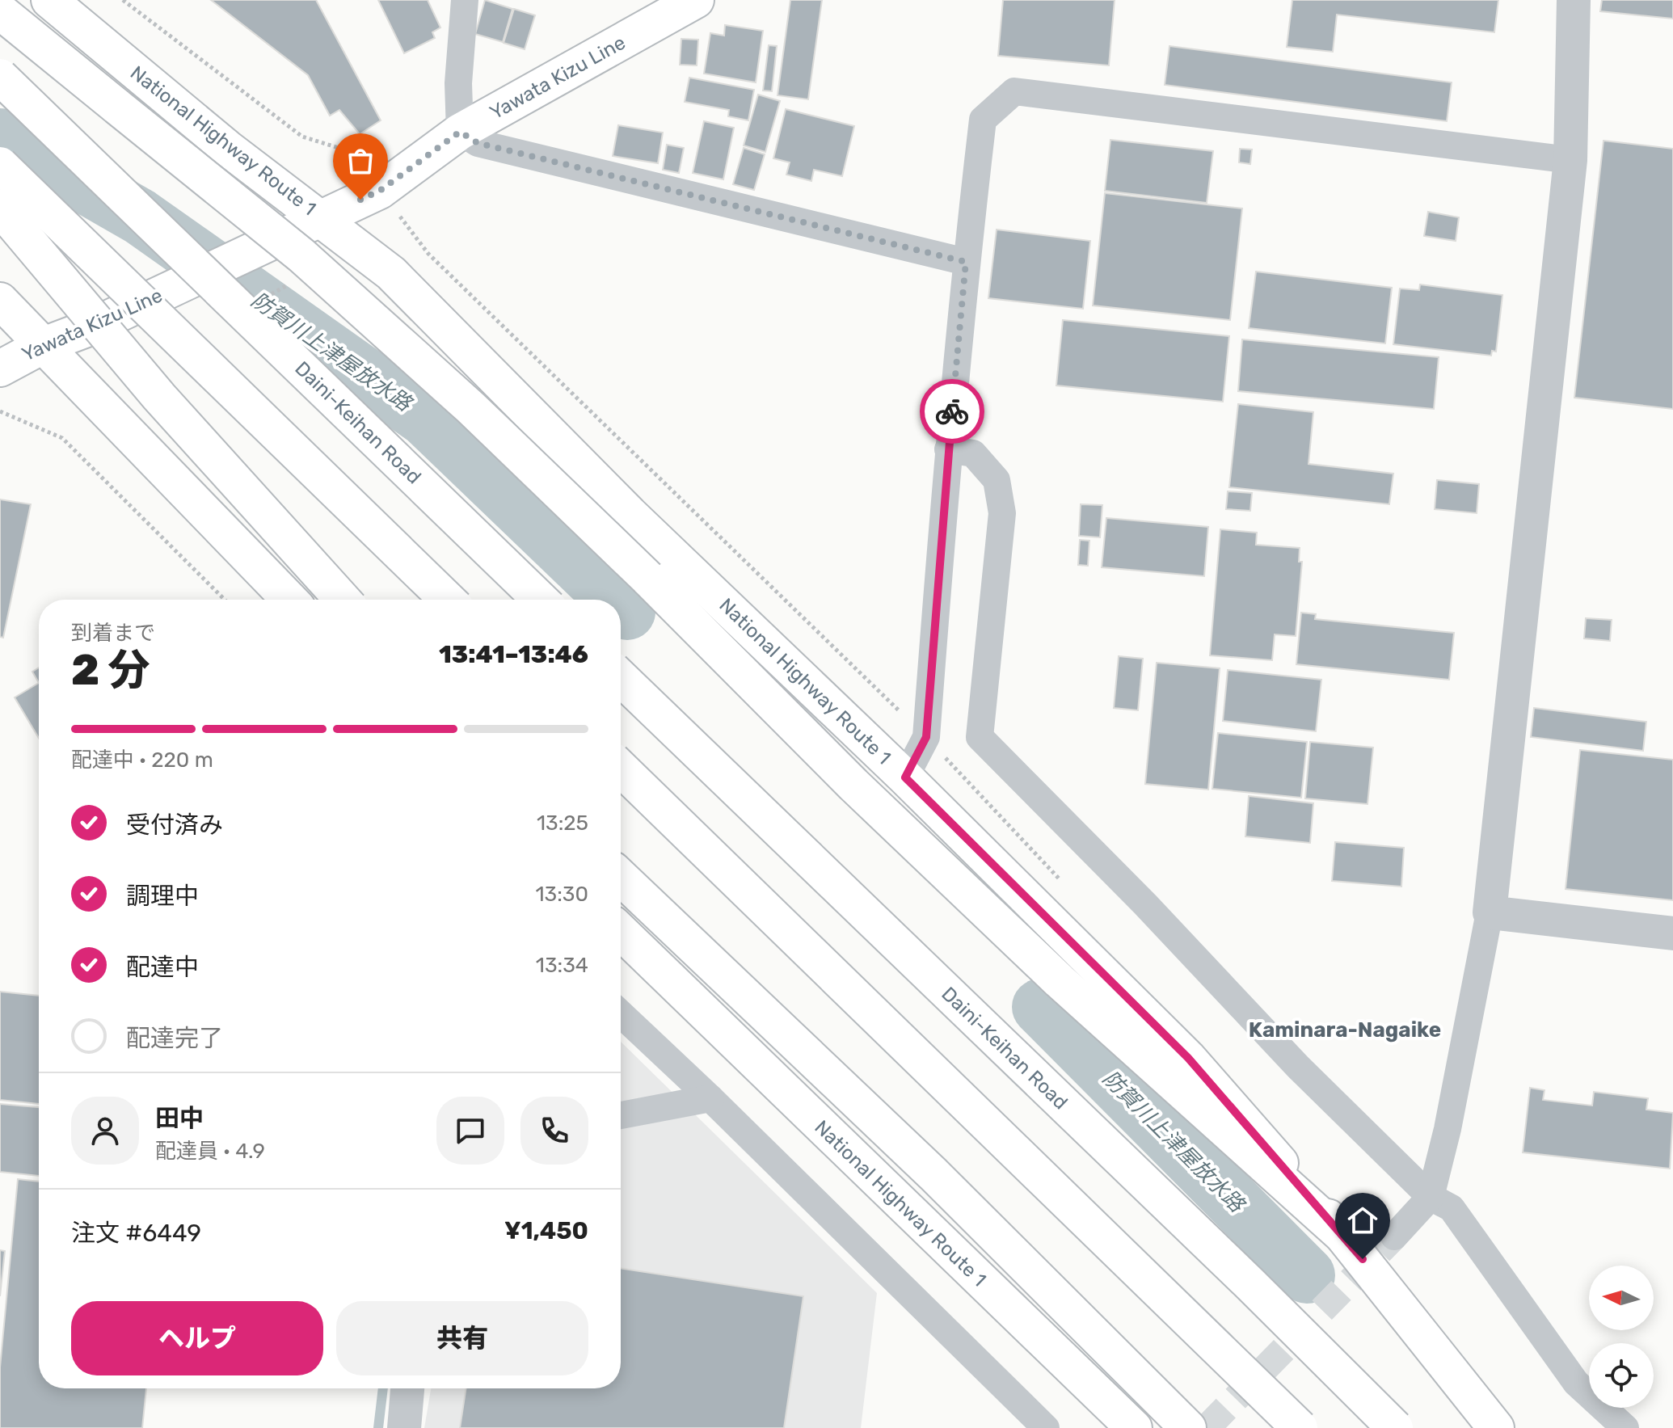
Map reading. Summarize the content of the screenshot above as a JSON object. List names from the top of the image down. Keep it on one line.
{"streets":{"main road":["Yawata Kizu Line","National Highway Route 1","Daini-Keihan Road"]},"crossings":[["Yawata Kizu Line","National Highway Route 1"]],"districts":["Kaminara-Nagaike"],"water":["防賀川上津屋放水路"],"north":"left","page":{"heading":["2 分","到着まで","13:41–13:46"],"panel":["田中","配達員 · 4.9","注文 #6449","¥1,450"],"bar":"配達中 · 220 m","list":[["受付済み","13:25"],["調理中","13:30"],["配達中","13:34"],"配達完了"],"buttons":["ヘルプ","共有"]}}
